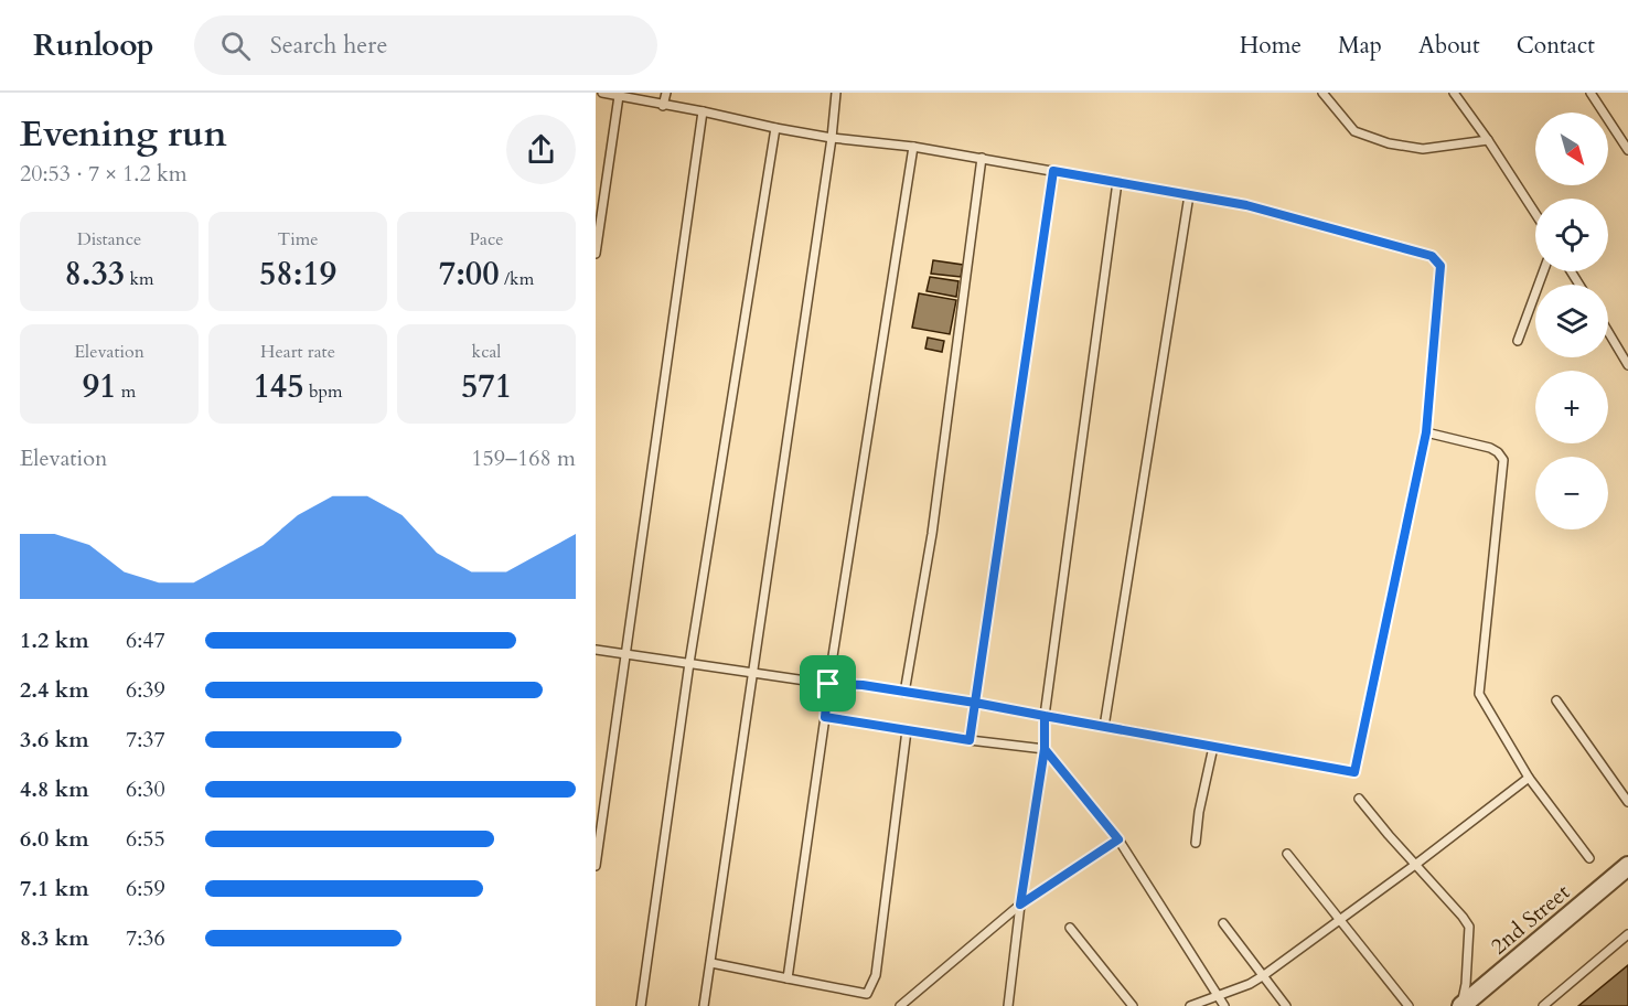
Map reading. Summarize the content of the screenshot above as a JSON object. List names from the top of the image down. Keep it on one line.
{"streets":{"street":["2nd Street"]},"north":"bottom right","page":{"header":"Runloop","search":"Search here","nav":["Home","Map","About","Contact"],"heading":["Evening run","20:53 · 7 × 1.2 km"],"map_buttons":["+","−"],"stats":[["Distance","8.33 km"],["Time","58:19"],["Pace","7:00 /km"],["Elevation","91 m"],["Heart rate","145 bpm"],["kcal","571"]],"chart":["Elevation","159–168 m"],"list":[{"name":"1.2 km","note":"6:47"},{"name":"2.4 km","note":"6:39"},{"name":"3.6 km","note":"7:37"},{"name":"4.8 km","note":"6:30"},{"name":"6.0 km","note":"6:55"},{"name":"7.1 km","note":"6:59"},{"name":"8.3 km","note":"7:36"}]}}
